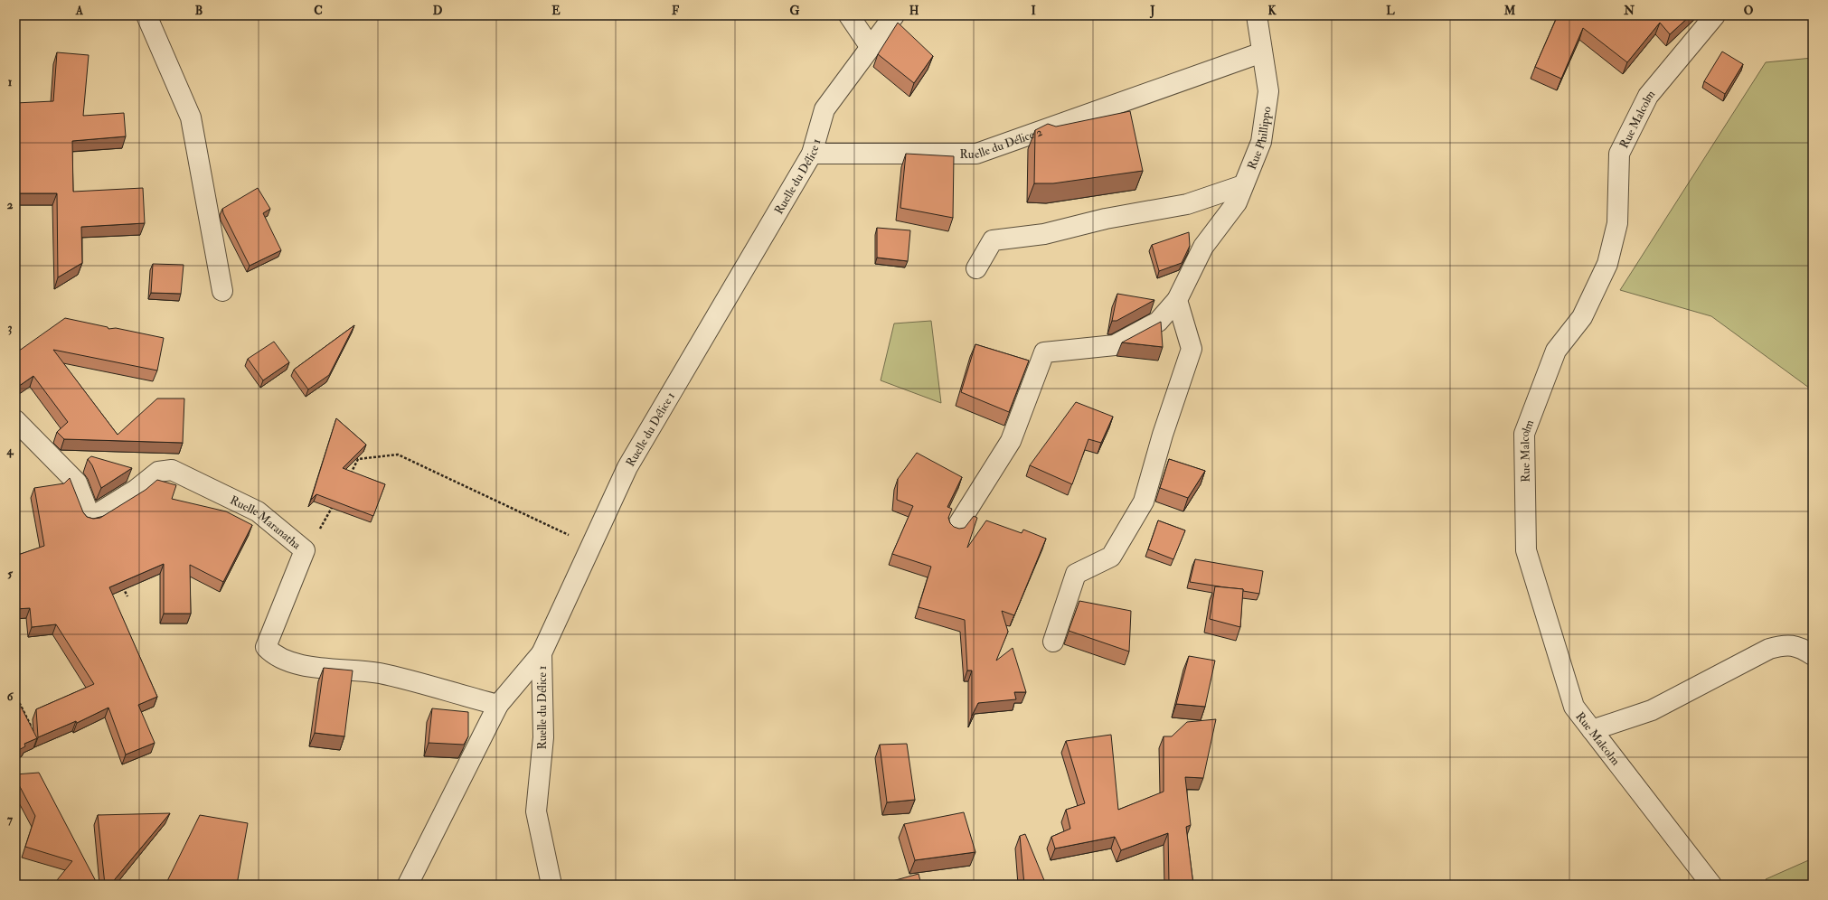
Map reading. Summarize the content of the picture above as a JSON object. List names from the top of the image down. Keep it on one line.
{"streets":{"street":["Rue Malcolm","Rue Phillippo","Ruelle du Délice 2","Ruelle du Délice 1","Ruelle Maranatha"]},"crossings":[["Rue Phillippo","Ruelle du Délice 2"],["Ruelle du Délice 2","Ruelle du Délice 1"]],"grid":{"columns":["A","B","C","D","E","F","G","H","I","J","K","L","M","N","O"],"rows":["1","2","3","4","5","6","7"]}}
